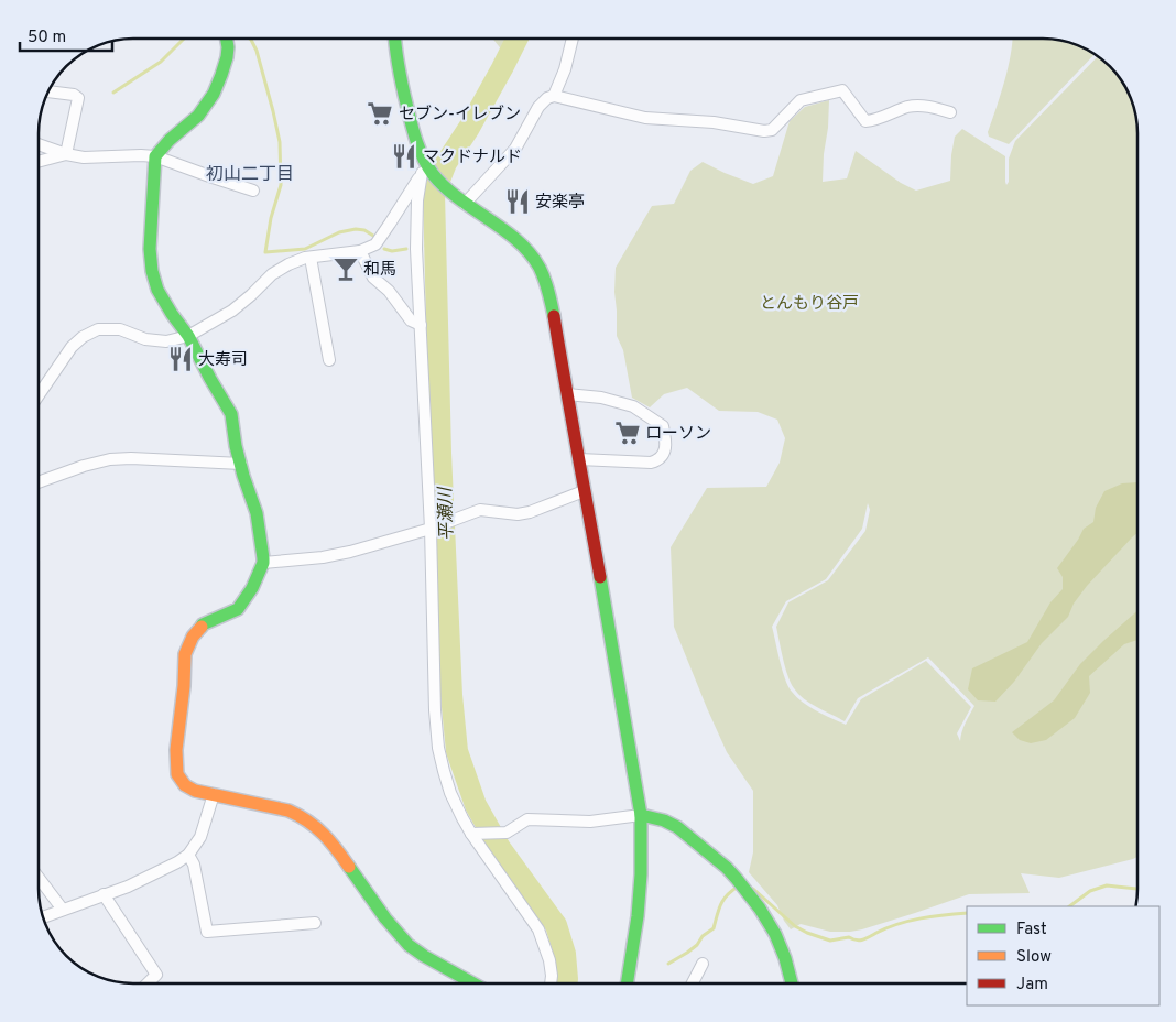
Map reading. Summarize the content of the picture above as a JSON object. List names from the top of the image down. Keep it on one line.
{"districts":["初山二丁目"],"water":["平瀬川"],"parks":["とんもり谷戸"],"places":{"supermarket":["セブン-イレブン","ローソン"],"restaurant":["マクドナルド","安楽亭","大寿司"],"bar":["和馬"]},"legend":["Fast","Slow","Jam"],"scale_bar":"50 m"}
